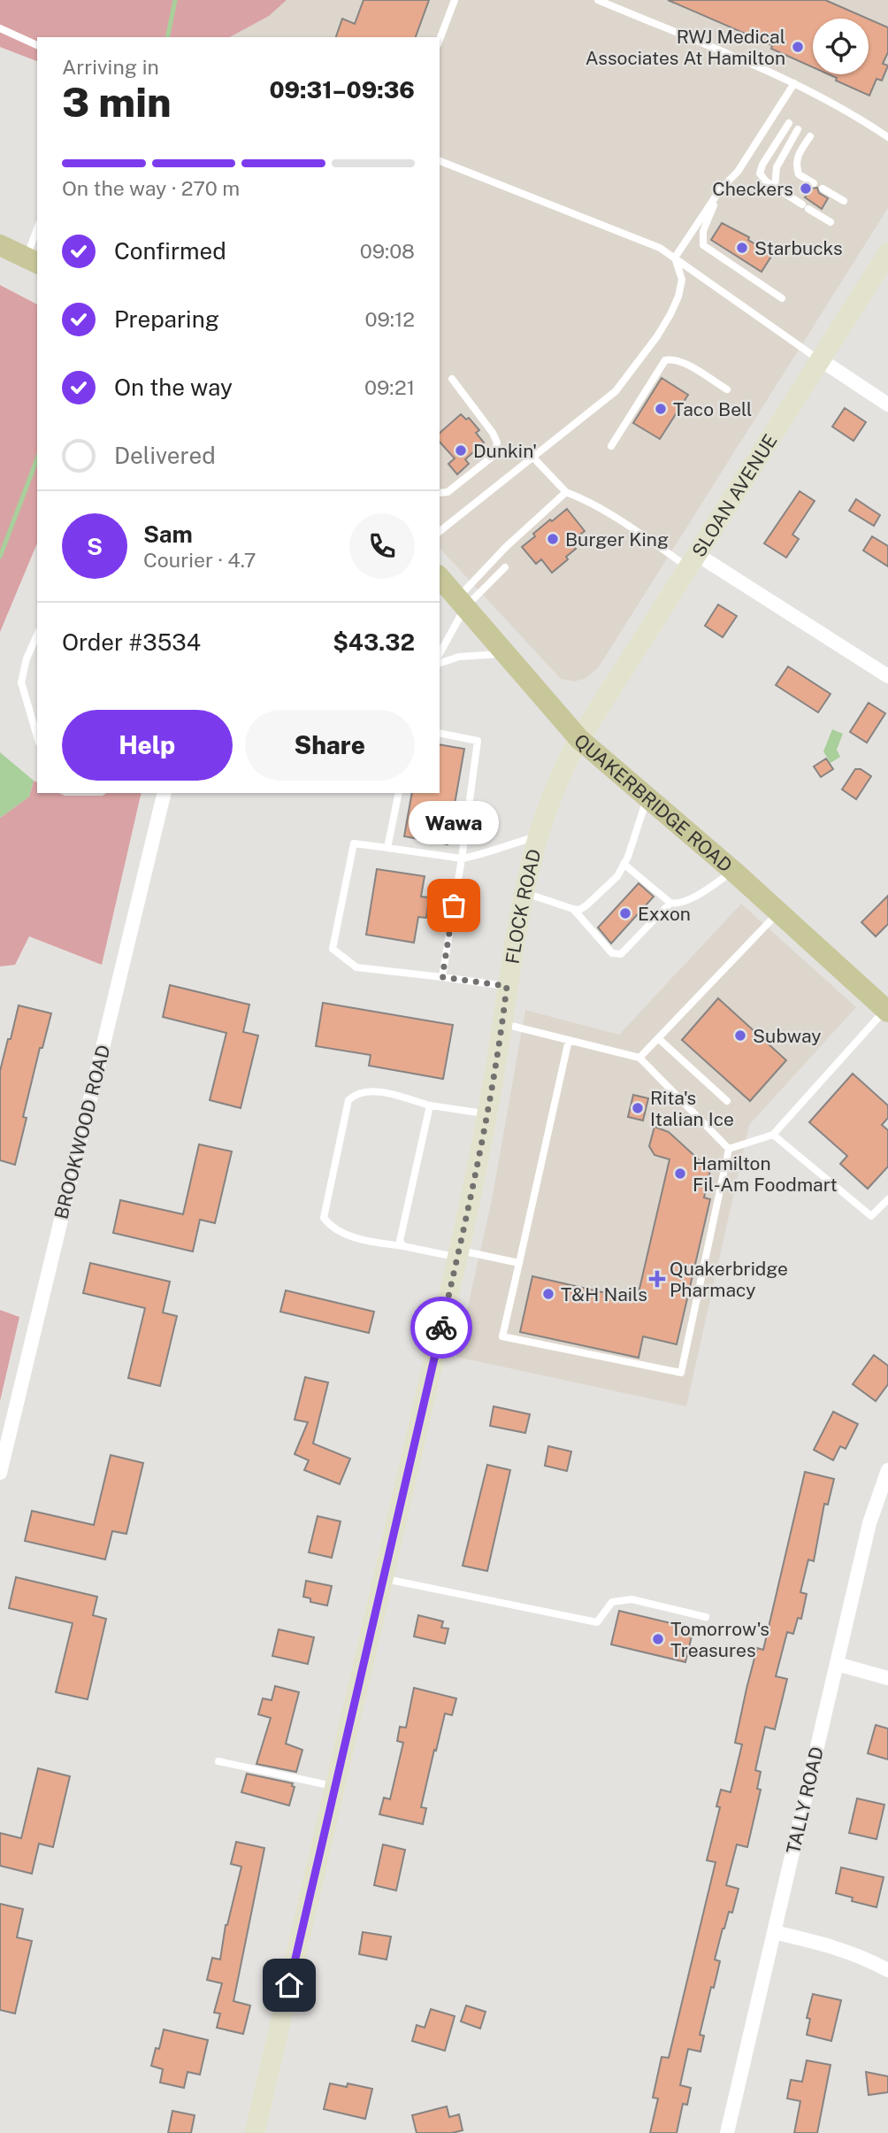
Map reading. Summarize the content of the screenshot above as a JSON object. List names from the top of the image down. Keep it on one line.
{"streets":{"main road":["SLOAN AVENUE","QUAKERBRIDGE ROAD","FLOCK ROAD"],"street":["BROOKWOOD ROAD","TALLY ROAD"]},"crossings":[["SLOAN AVENUE","QUAKERBRIDGE ROAD"],["SLOAN AVENUE","FLOCK ROAD"],["QUAKERBRIDGE ROAD","FLOCK ROAD"]],"places":{"other":["RWJ Medical Associates At Hamilton","Checkers","Starbucks","Taco Bell","Dunkin'","Burger King","Wawa","Exxon","Subway","Rita's Italian Ice","Hamilton Fil-Am Foodmart","T&H Nails","Tomorrow's Treasures"],"health":["Quakerbridge Pharmacy"]},"page":{"heading":["3 min","Arriving in","09:31–09:36"],"panel":["Sam","Courier · 4.7","Order #3534","$43.32"],"bar":"On the way · 270 m","list":[["Confirmed","09:08"],["Preparing","09:12"],["On the way","09:21"],"Delivered"],"round":"S","buttons":["Help","Share"],"bubble":"Wawa"}}
